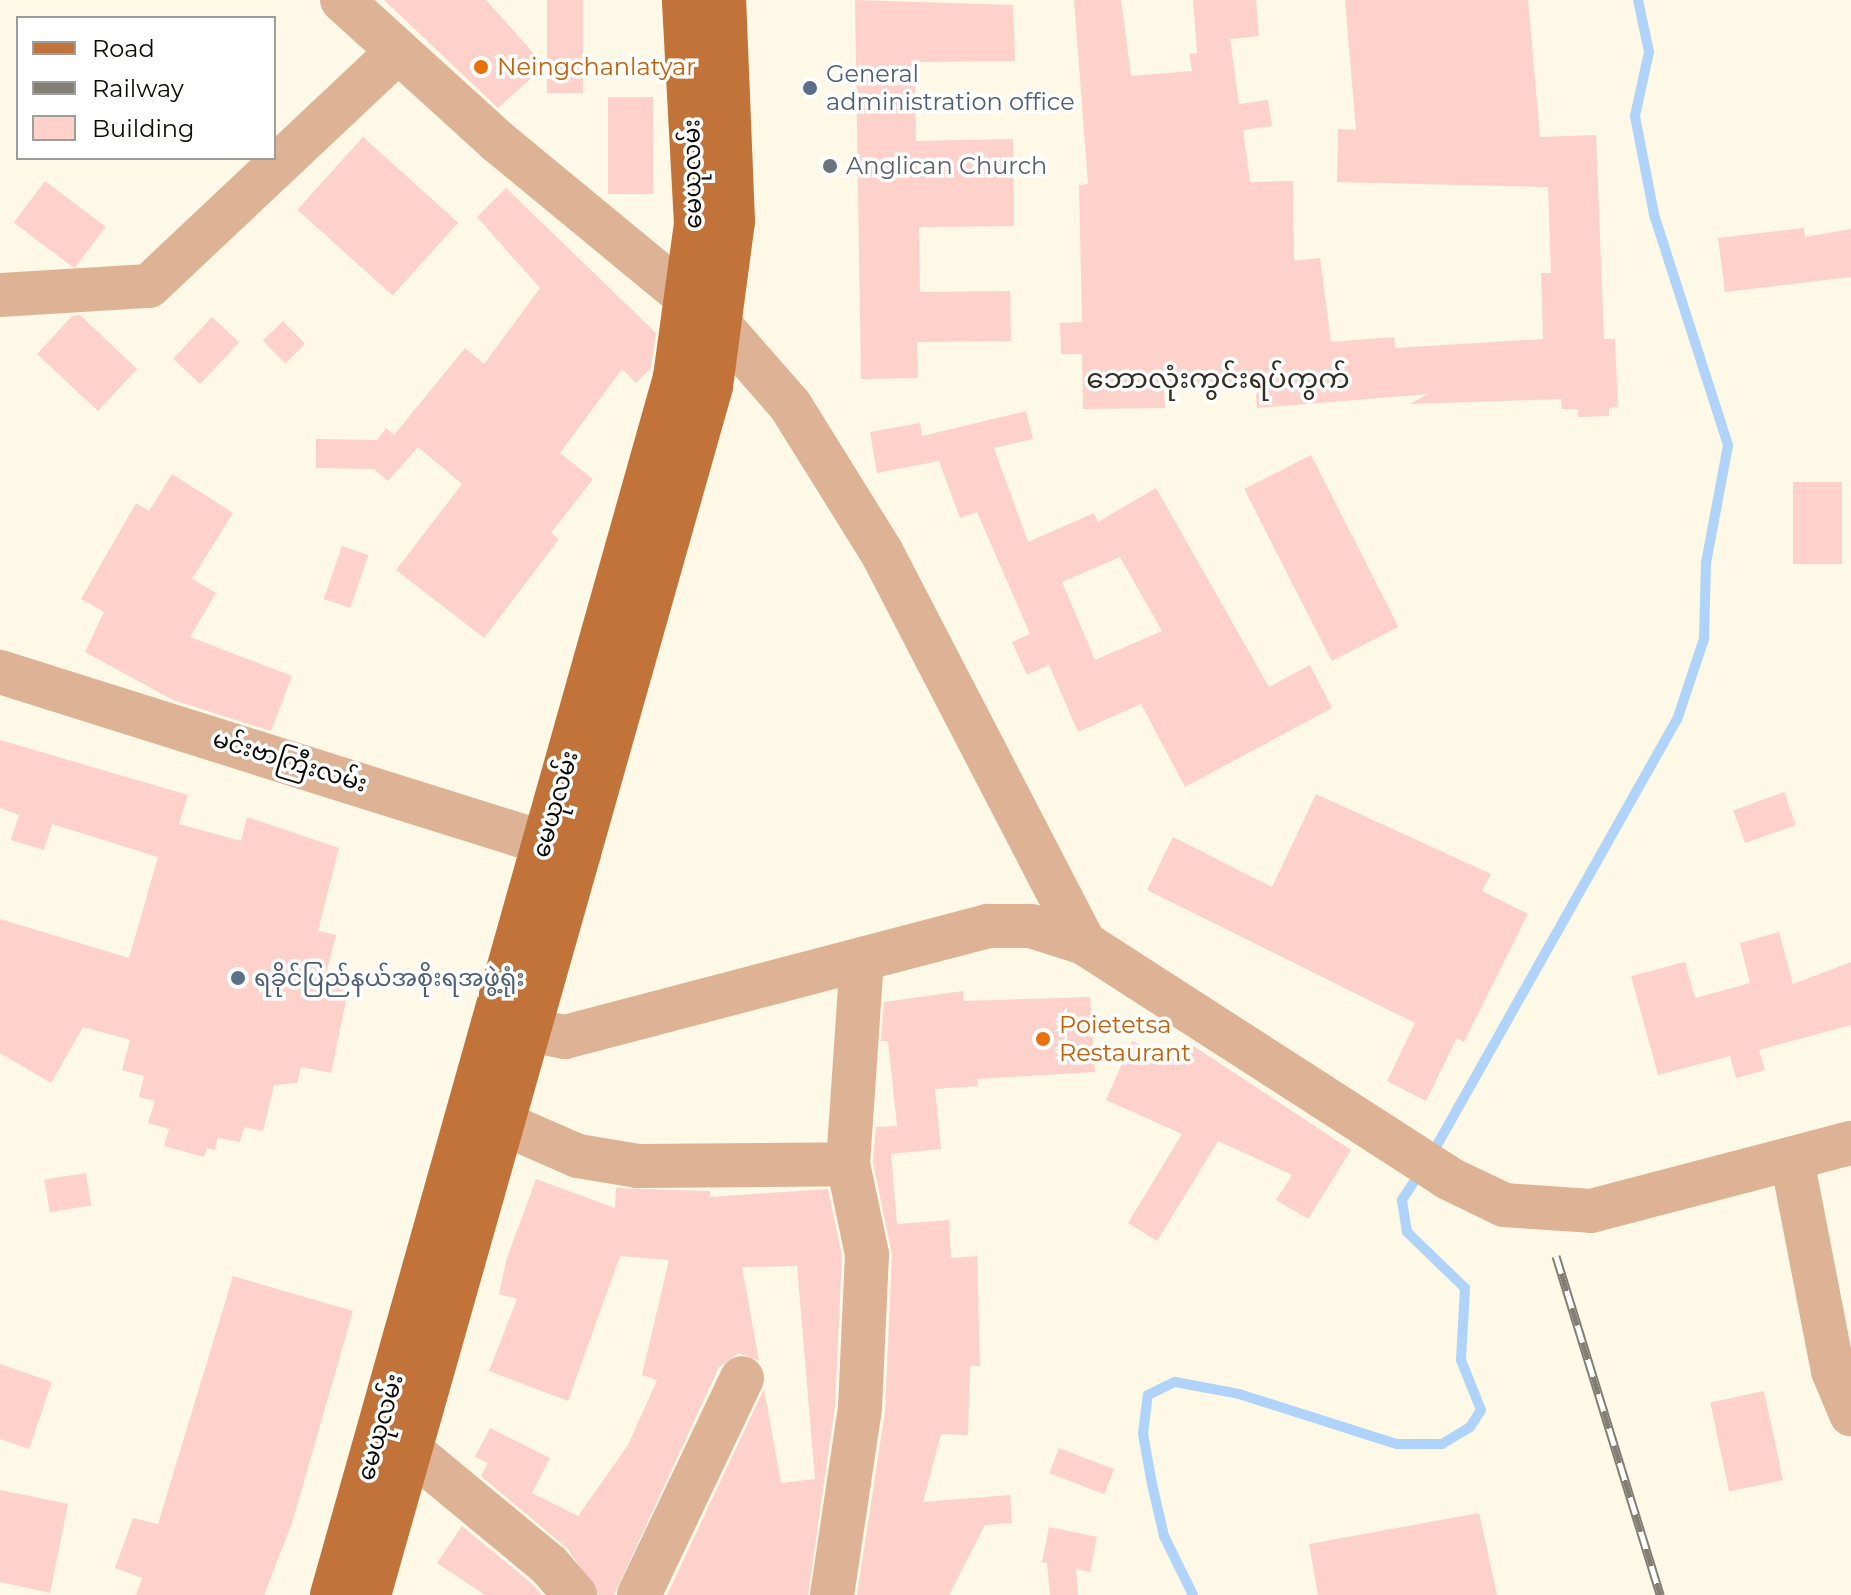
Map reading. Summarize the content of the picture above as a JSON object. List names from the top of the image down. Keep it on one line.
{"streets":{"main road":["မေယုလမ်း"],"street":["မင်းဗာကြီးလမ်း"]},"crossings":[["မေယုလမ်း","မင်းဗာကြီးလမ်း"]],"districts":["ဘောလုံးကွင်းရပ်ကွက်"],"places":["Neingchanlatyar","General administration office","Anglican Church","ရခိုင်ပြည်နယ်အစိုးရအဖွဲ့ရုံး","Poietetsa Restaurant"],"legend":["Road","Railway","Building"]}
